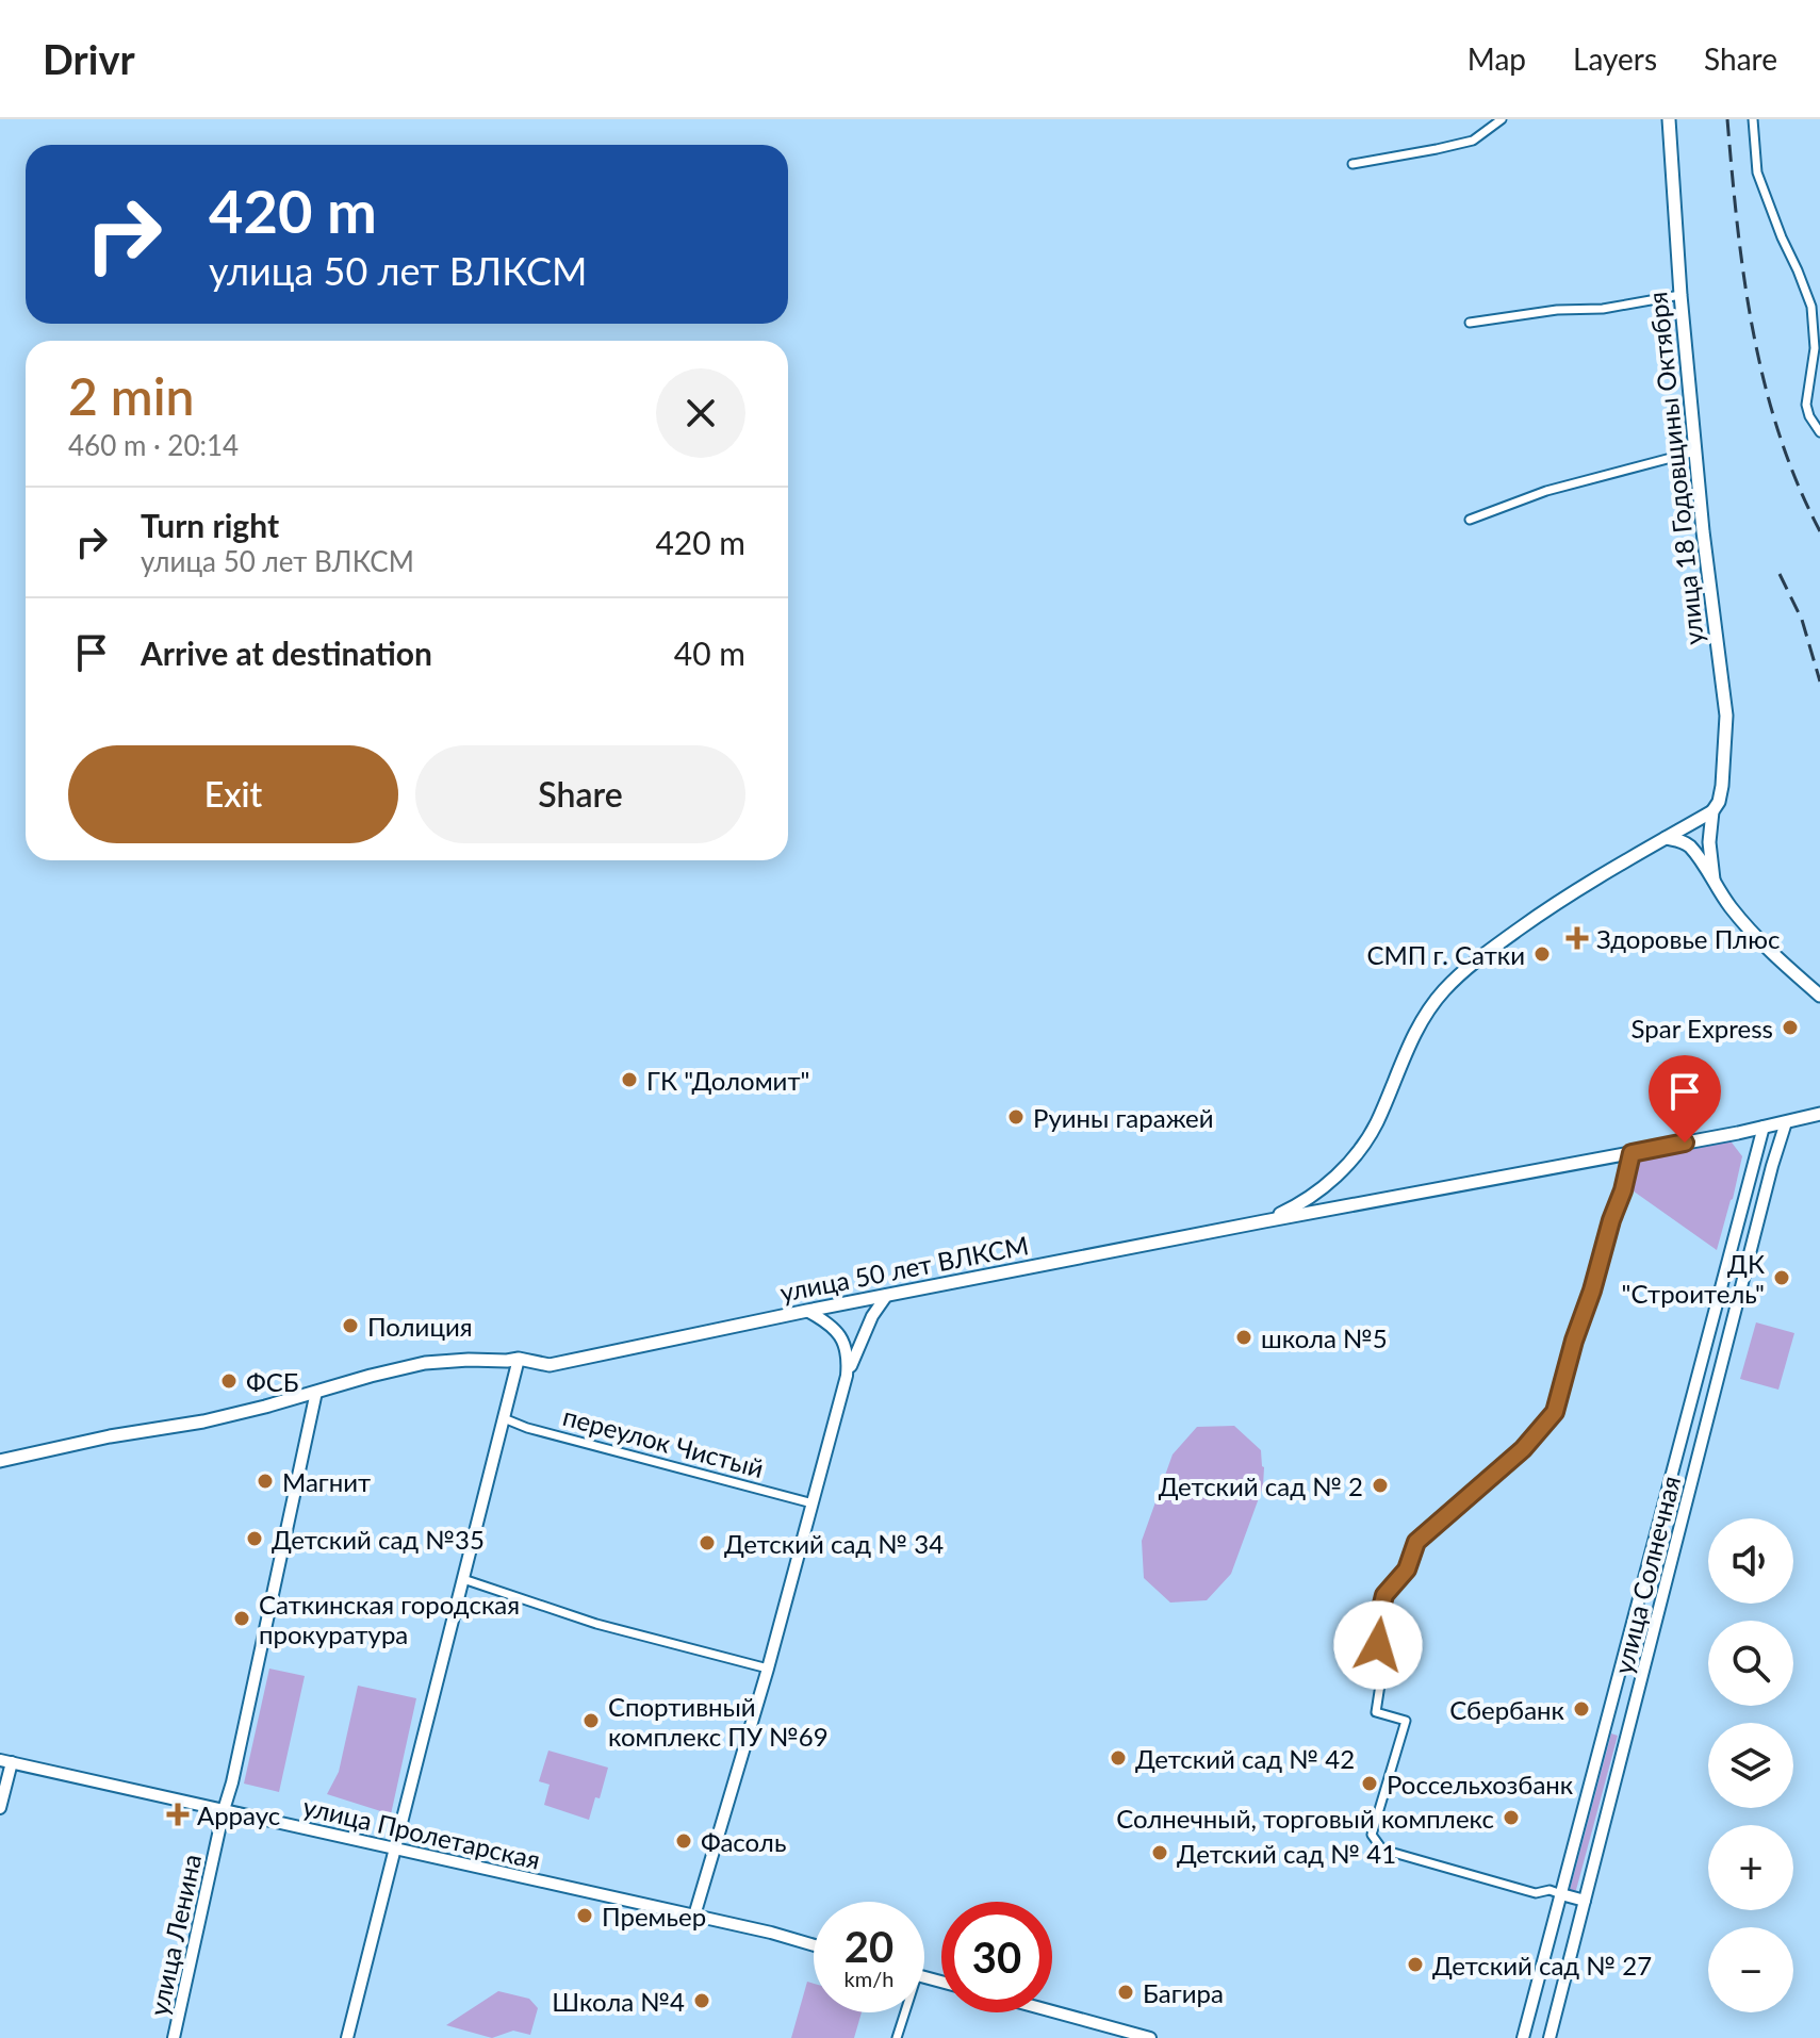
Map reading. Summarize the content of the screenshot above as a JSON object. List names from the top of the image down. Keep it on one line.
{"streets":{"main road":["улица 18 Годовщины Октября","улица 50 лет ВЛКСМ","улица Солнечная","улица Пролетарская","улица Ленина"],"street":["переулок Чистый"]},"crossings":[["улица 50 лет ВЛКСМ","улица Солнечная"],["улица 50 лет ВЛКСМ","улица Ленина"],["улица Пролетарская","улица Ленина"]],"places":{"health":["Здоровье Плюс","Арраус"],"other":["СМП г. Сатки","Spar Express","ГК \"Доломит\"","Руины гаражей","ДК \"Строитель\"","Полиция","школа №5","ФСБ","Магнит","Детский сад № 2","Детский сад №35","Детский сад № 34","Саткинская городская прокуратура","Сбербанк","Спортивный комплекс ПУ №69","Детский сад № 42","Россельхозбанк","Солнечный, торговый комплекс","Фасоль","Детский сад № 41","Премьер","Детский сад № 27","Багира","Школа №4"]},"page":{"header":"Drivr","nav":["Map","Layers","Share"],"turn":["420 m","улица 50 лет ВЛКСМ"],"heading":["2 min","460 m · 20:14"],"list":[{"name":"Turn right","note":"улица 50 лет ВЛКСМ","value":"420 m"},{"name":"Arrive at destination","value":"40 m"}],"buttons":["Exit","Share"],"map_buttons":["+","−"],"speed":"20 km/h","limit":"30"}}
